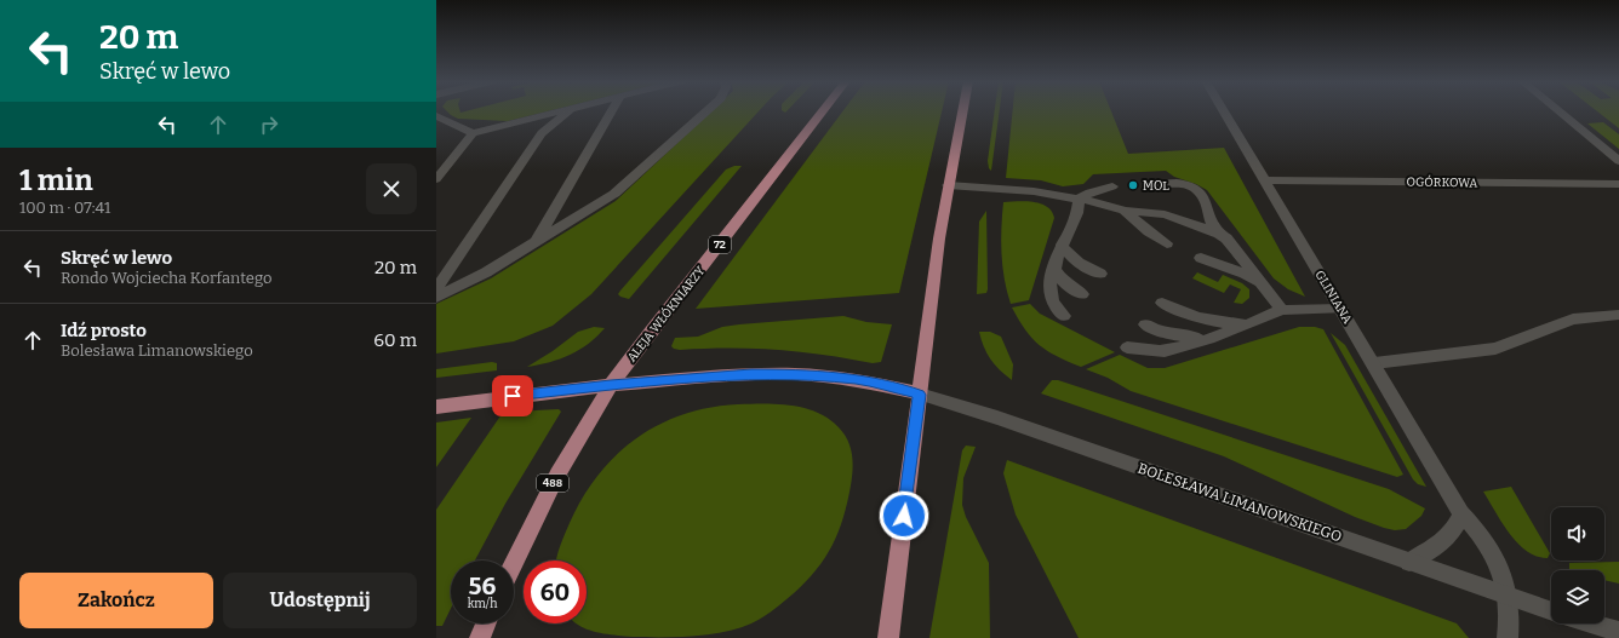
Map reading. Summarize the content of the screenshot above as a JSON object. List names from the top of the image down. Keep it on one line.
{"streets":{"main road":["72","ALEJA WŁÓKNIARZY","488"],"street":["OGÓRKOWA","GLINIANA","BOLESŁAWA LIMANOWSKIEGO"]},"crossings":[["OGÓRKOWA","GLINIANA"],["GLINIANA","BOLESŁAWA LIMANOWSKIEGO"],["ALEJA WŁÓKNIARZY","488"]],"places":["MOL"],"page":{"turn":["20 m","Skręć w lewo"],"heading":["1 min","100 m · 07:41"],"list":[{"name":"Skręć w lewo","note":"Rondo Wojciecha Korfantego","value":"20 m"},{"name":"Idź prosto","note":"Bolesława Limanowskiego","value":"60 m"}],"speed":"56 km/h","limit":"60","buttons":["Zakończ","Udostępnij"]}}
